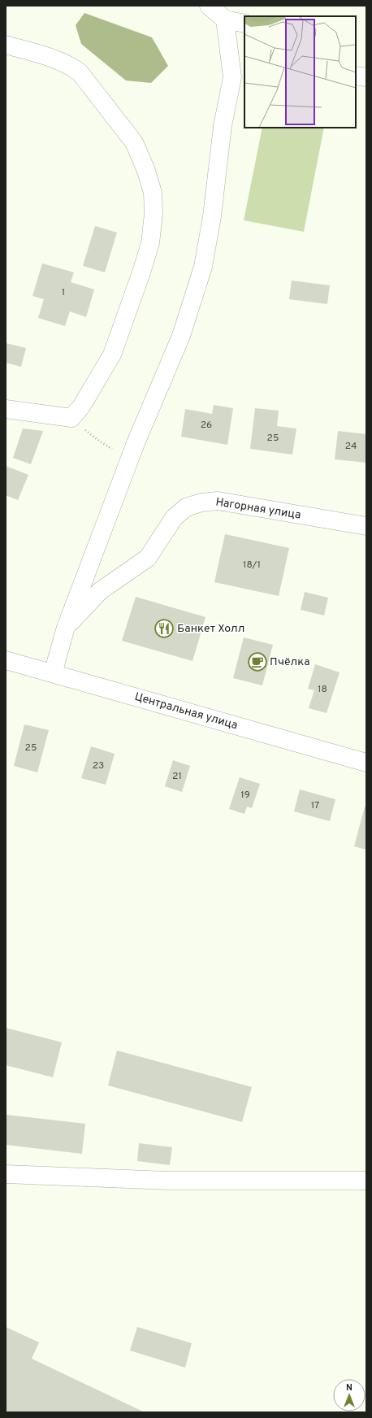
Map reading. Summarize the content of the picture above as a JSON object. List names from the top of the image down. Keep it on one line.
{"streets":{"street":["Нагорная улица","Центральная улица"]},"places":{"restaurant":["Банкет Холл"],"cafe":["Пчёлка"]},"house_numbers":["1","26","25","24","18/1","18","25","23","21","19","17"],"north":"top"}
